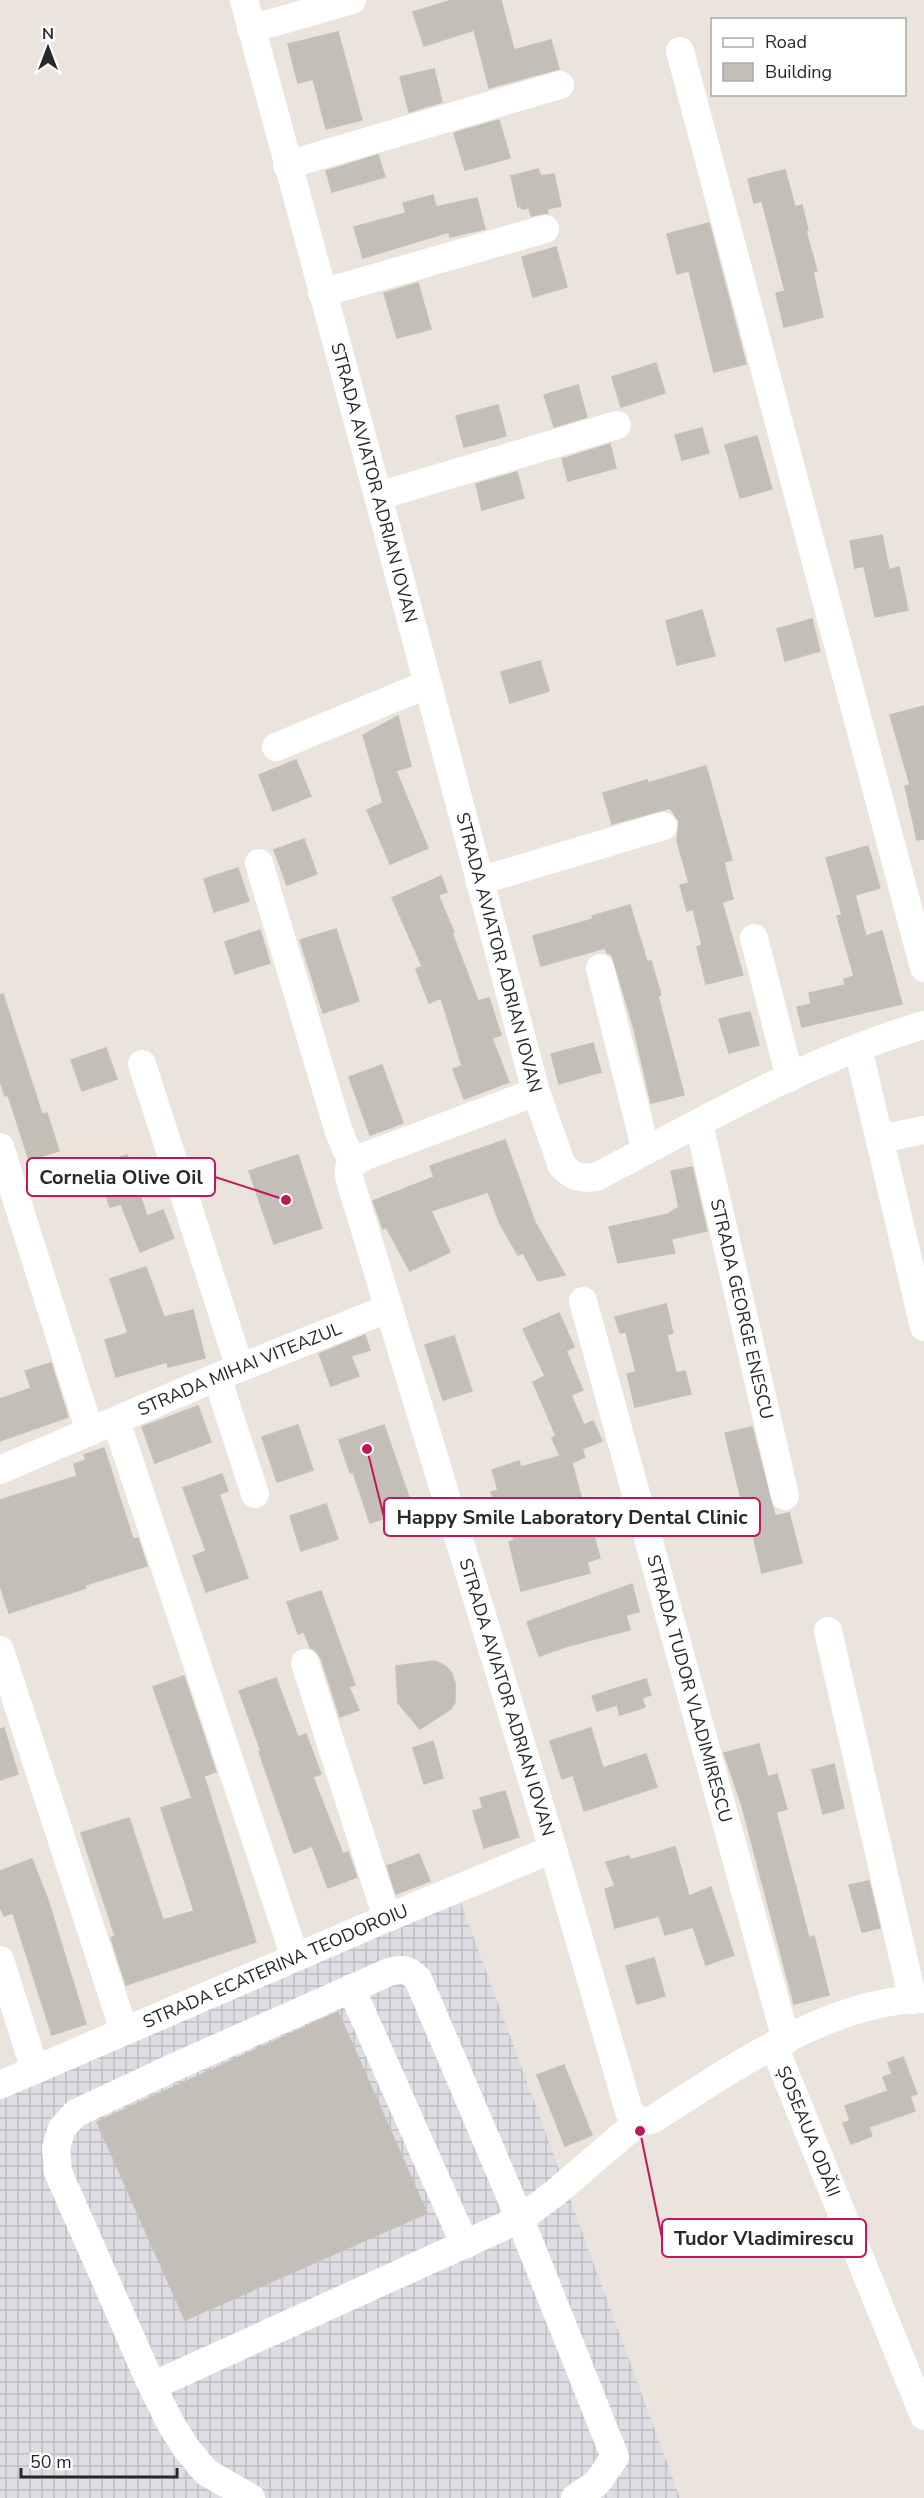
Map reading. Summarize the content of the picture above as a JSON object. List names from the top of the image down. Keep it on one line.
{"streets":{"street":["STRADA AVIATOR ADRIAN IOVAN","STRADA GEORGE ENESCU","STRADA MIHAI VITEAZUL","STRADA TUDOR VLADIMIRESCU","STRADA ECATERINA TEODOROIU","ȘOSEAUA ODĂII"]},"crossings":[["STRADA AVIATOR ADRIAN IOVAN","STRADA MIHAI VITEAZUL"],["STRADA AVIATOR ADRIAN IOVAN","STRADA ECATERINA TEODOROIU"],["STRADA TUDOR VLADIMIRESCU","ȘOSEAUA ODĂII"]],"places":["Cornelia Olive Oil","Happy Smile Laboratory Dental Clinic","Tudor Vladimirescu"],"legend":["Road","Building"],"scale_bar":"50 m","north":"top"}
